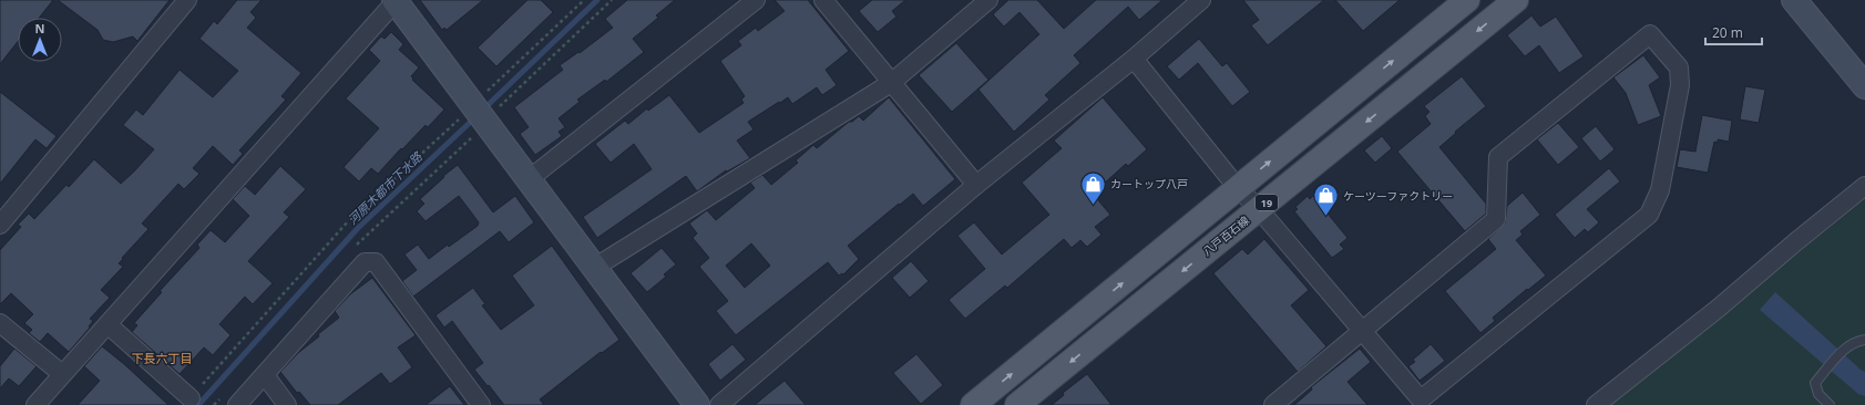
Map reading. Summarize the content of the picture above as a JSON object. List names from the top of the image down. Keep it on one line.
{"streets":{"main road":["19","八戸百石線"]},"districts":["下長六丁目"],"water":["河原木都市下水路"],"places":{"shop":["カートップ八戸","ケーツーファクトリー"]},"scale_bar":"20 m","north":"top"}
